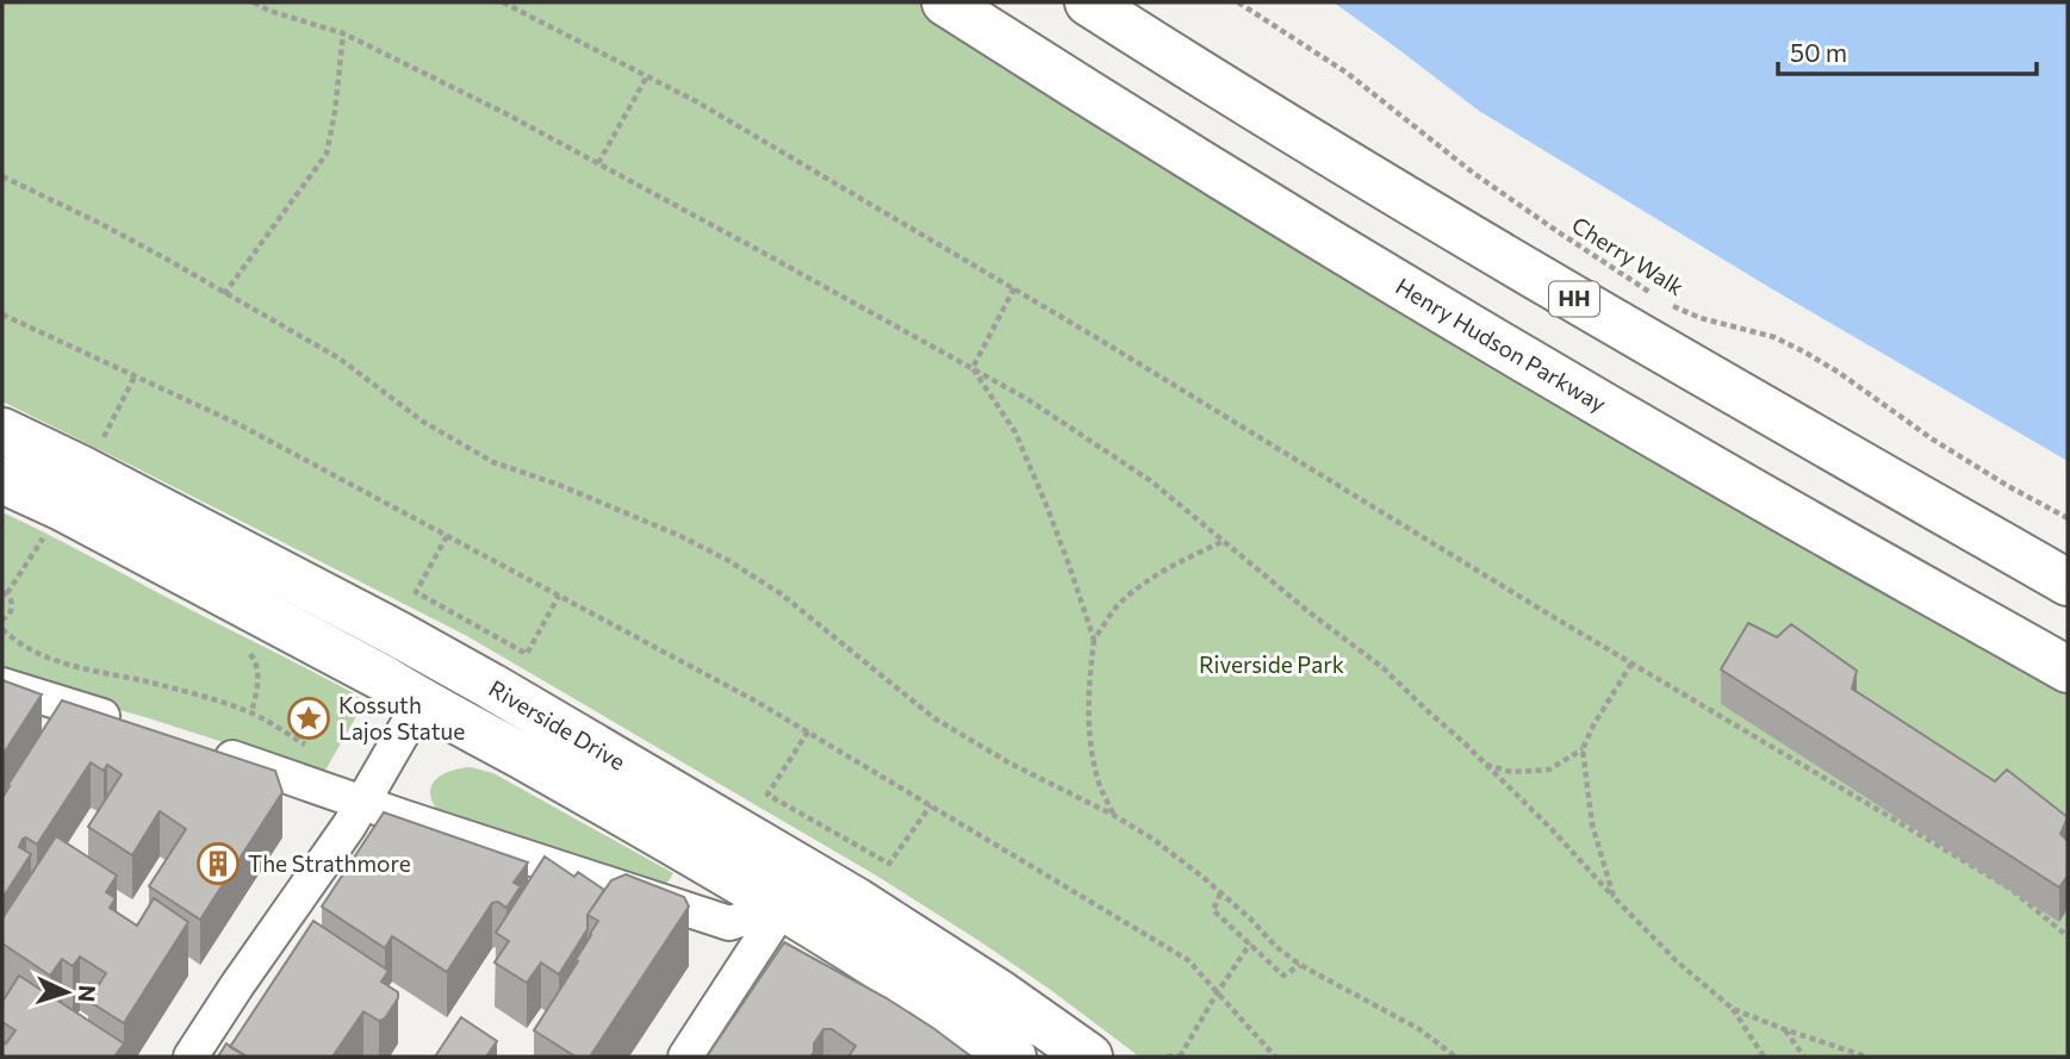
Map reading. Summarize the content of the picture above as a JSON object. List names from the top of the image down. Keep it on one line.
{"streets":{"main road":["HH","Henry Hudson Parkway","Riverside Drive"],"path":["Cherry Walk"]},"parks":["Riverside Park"],"places":{"place":["Kossuth Lajos Statue"],"building":["The Strathmore"]},"scale_bar":"50 m","north":"right"}
